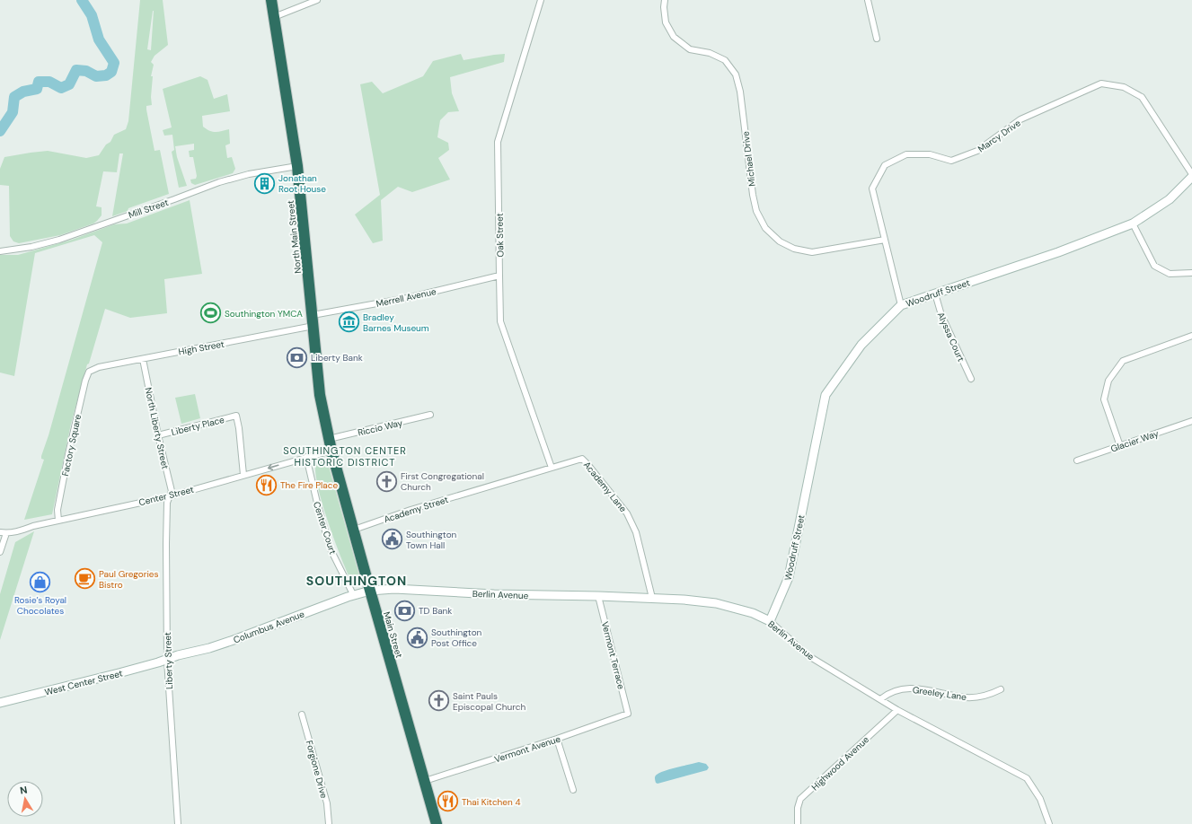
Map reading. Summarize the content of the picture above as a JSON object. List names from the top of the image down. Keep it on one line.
{"streets":{"highway":["North Main Street","Main Street"],"street":["Marcy Drive","Michael Drive","Mill Street","Oak Street","Woodruff Street","Merrell Avenue","Alyssa Court","High Street","Liberty Place","Riccio Way","North Liberty Street","Glacier Way","Factory Square","Academy Lane","Center Street","Academy Street","Center Court","Berlin Avenue","Columbus Avenue","Vermont Terrace","Liberty Street","West Center Street","Greeley Lane","Vermont Avenue","Highwood Avenue","Forgione Drive"]},"crossings":[["Marcy Drive","Michael Drive"],["Marcy Drive","Woodruff Street"],["Mill Street","North Main Street"],["Oak Street","Merrell Avenue"],["Oak Street","Academy Street"],["North Main Street","Merrell Avenue"],["North Main Street","High Street"],["North Main Street","Riccio Way"],["North Main Street","Center Street"],["North Main Street","Main Street"],["Woodruff Street","Alyssa Court"],["Woodruff Street","Berlin Avenue"],["High Street","North Liberty Street"],["High Street","Factory Square"],["Liberty Place","North Liberty Street"],["Liberty Place","Center Street"],["North Liberty Street","Center Street"],["North Liberty Street","Liberty Street"],["Factory Square","Center Street"],["Academy Lane","Academy Street"],["Academy Lane","Berlin Avenue"],["Center Street","Center Court"],["Center Street","Main Street"],["Center Street","Liberty Street"],["Academy Street","Main Street"],["Center Court","Columbus Avenue"],["Berlin Avenue","Columbus Avenue"],["Berlin Avenue","Main Street"],["Berlin Avenue","Vermont Terrace"],["Berlin Avenue","Greeley Lane"],["Berlin Avenue","Highwood Avenue"],["Columbus Avenue","Main Street"],["Columbus Avenue","Liberty Street"],["Columbus Avenue","West Center Street"],["Main Street","Vermont Avenue"],["Vermont Terrace","Vermont Avenue"],["Liberty Street","West Center Street"]],"districts":["SOUTHINGTON CENTER HISTORIC DISTRICT","SOUTHINGTON"],"places":{"building":["Jonathan Root House"],"sports":["Southington YMCA"],"museum":["Bradley Barnes Museum"],"bank":["Liberty Bank","TD Bank"],"church":["First Congregational Church","Saint Pauls Episcopal Church"],"restaurant":["The Fire Place","Thai Kitchen 4"],"public building":["Southington Town Hall","Southington Post Office"],"cafe":["Paul Gregories Bistro"],"shop":["Rosie’s Royal Chocolates"]},"north":"top"}
